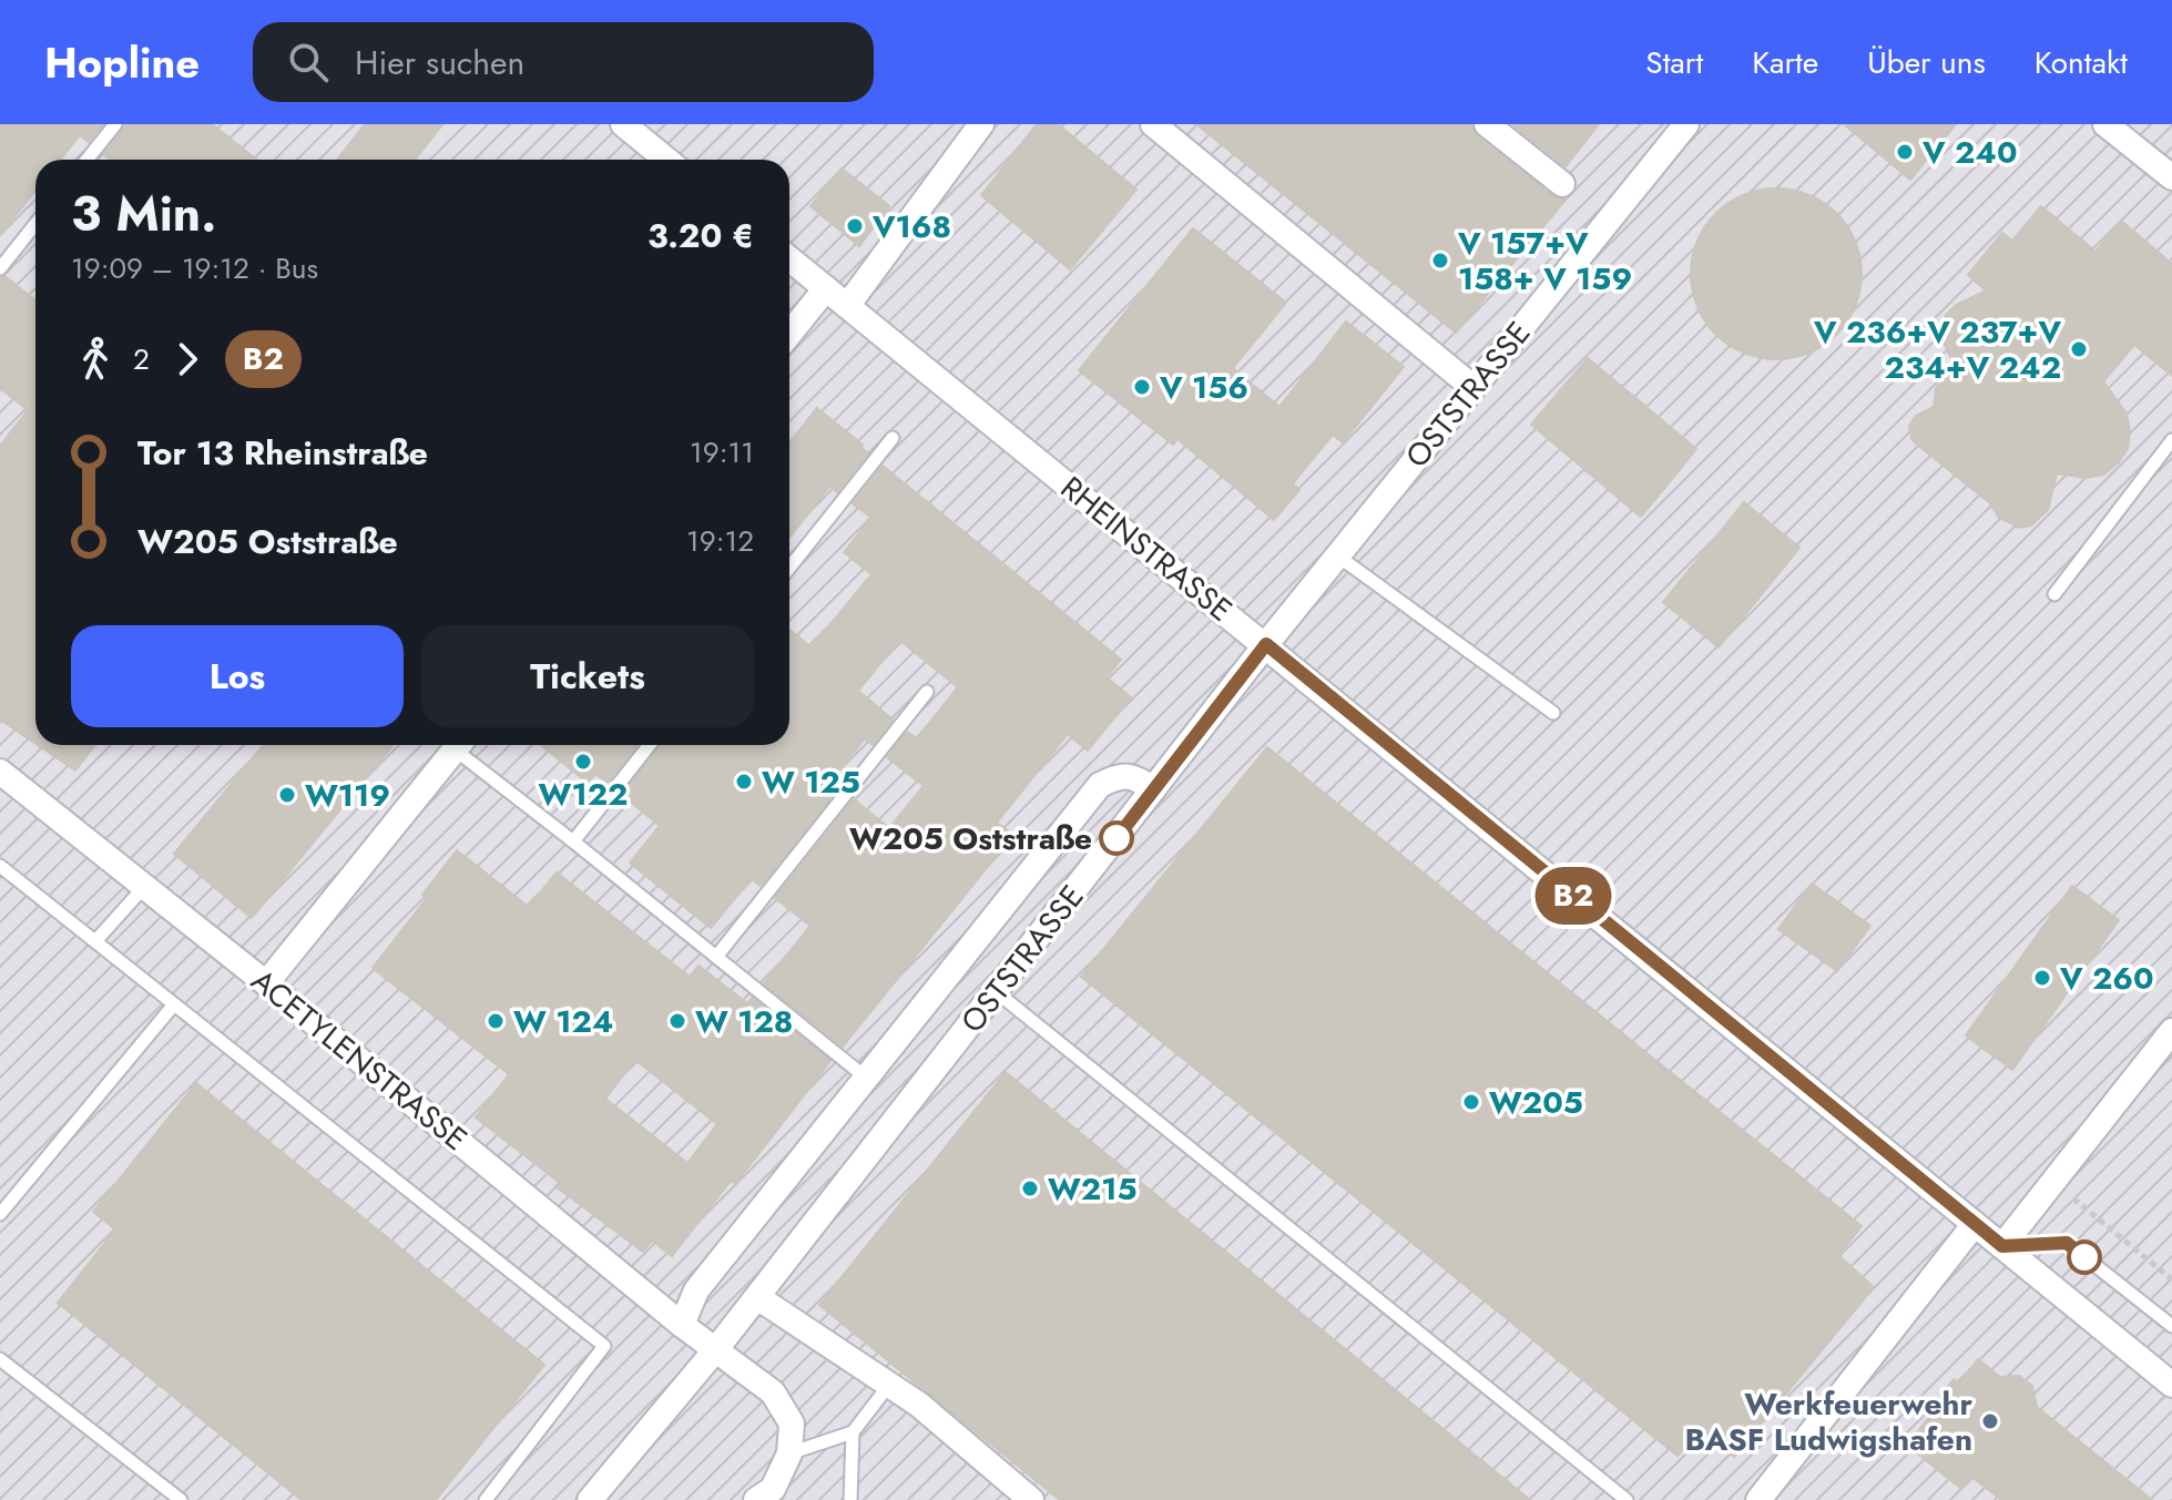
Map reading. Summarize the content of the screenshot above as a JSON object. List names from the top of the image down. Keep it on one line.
{"streets":{"street":["OSTSTRASSE","RHEINSTRASSE","ACETYLENSTRASSE"]},"crossings":[["OSTSTRASSE","RHEINSTRASSE"],["OSTSTRASSE","ACETYLENSTRASSE"]],"places":["V 240","V168","V 157+V 158+ V 159","V 236+V 237+V 234+V 242","V 156","W122","W 125","W119","W205 Oststraße","V 260","W 124","W 128","W205","W215","Werkfeuerwehr BASF Ludwigshafen"],"lines":["bus line B2"],"page":{"header":"Hopline","search":"Hier suchen","nav":["Start","Karte","Über uns","Kontakt"],"on_map":"B2","heading":["3 Min.","19:09 – 19:12 · Bus","3.20 €"],"legs":["2","B2"],"list":[{"name":"Tor 13 Rheinstraße","value":"19:11"},{"name":"W205 Oststraße","value":"19:12"}],"buttons":["Los","Tickets"]}}
